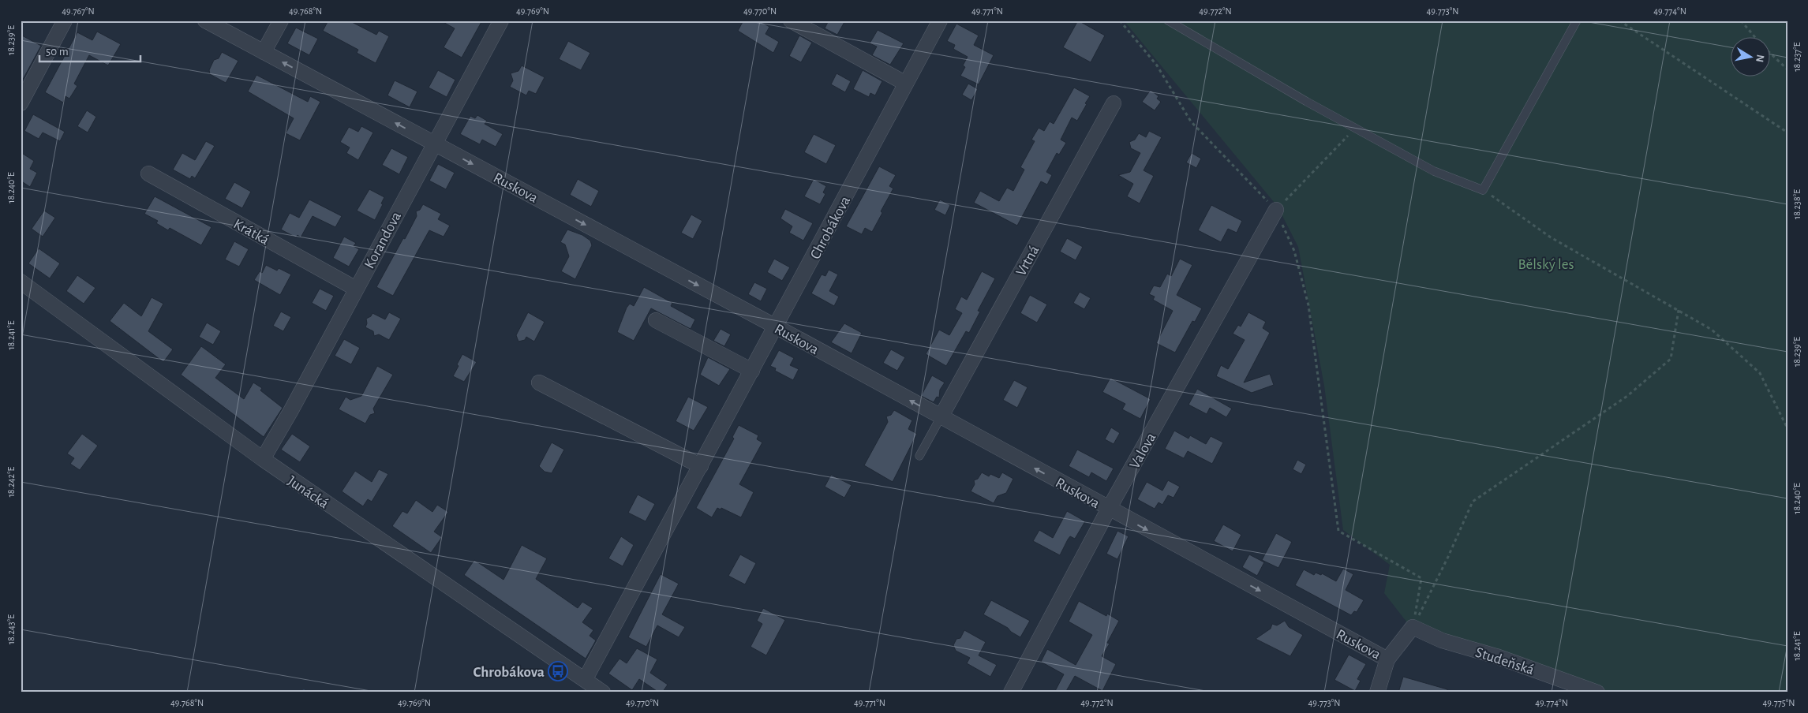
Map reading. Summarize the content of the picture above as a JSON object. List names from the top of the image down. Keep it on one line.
{"streets":{"street":["Ruskova","Chrobákova","Krátká","Korandova","Vrtná","Valova","Junácká","Studeňská"]},"crossings":[["Ruskova","Chrobákova"],["Ruskova","Korandova"],["Ruskova","Vrtná"],["Ruskova","Valova"],["Chrobákova","Junácká"],["Krátká","Korandova"],["Korandova","Junácká"]],"parks":["Bělský les"],"places":{"bus stop":["Chrobákova"]},"scale_bar":"50 m","north":"right","coordinates":["49.767°N","49.768°N","49.769°N","49.770°N","49.771°N","49.772°N","49.773°N","49.774°N","18.239°E","18.237°E","18.240°E","18.238°E","18.241°E","18.242°E","18.243°E","49.775°N"]}
